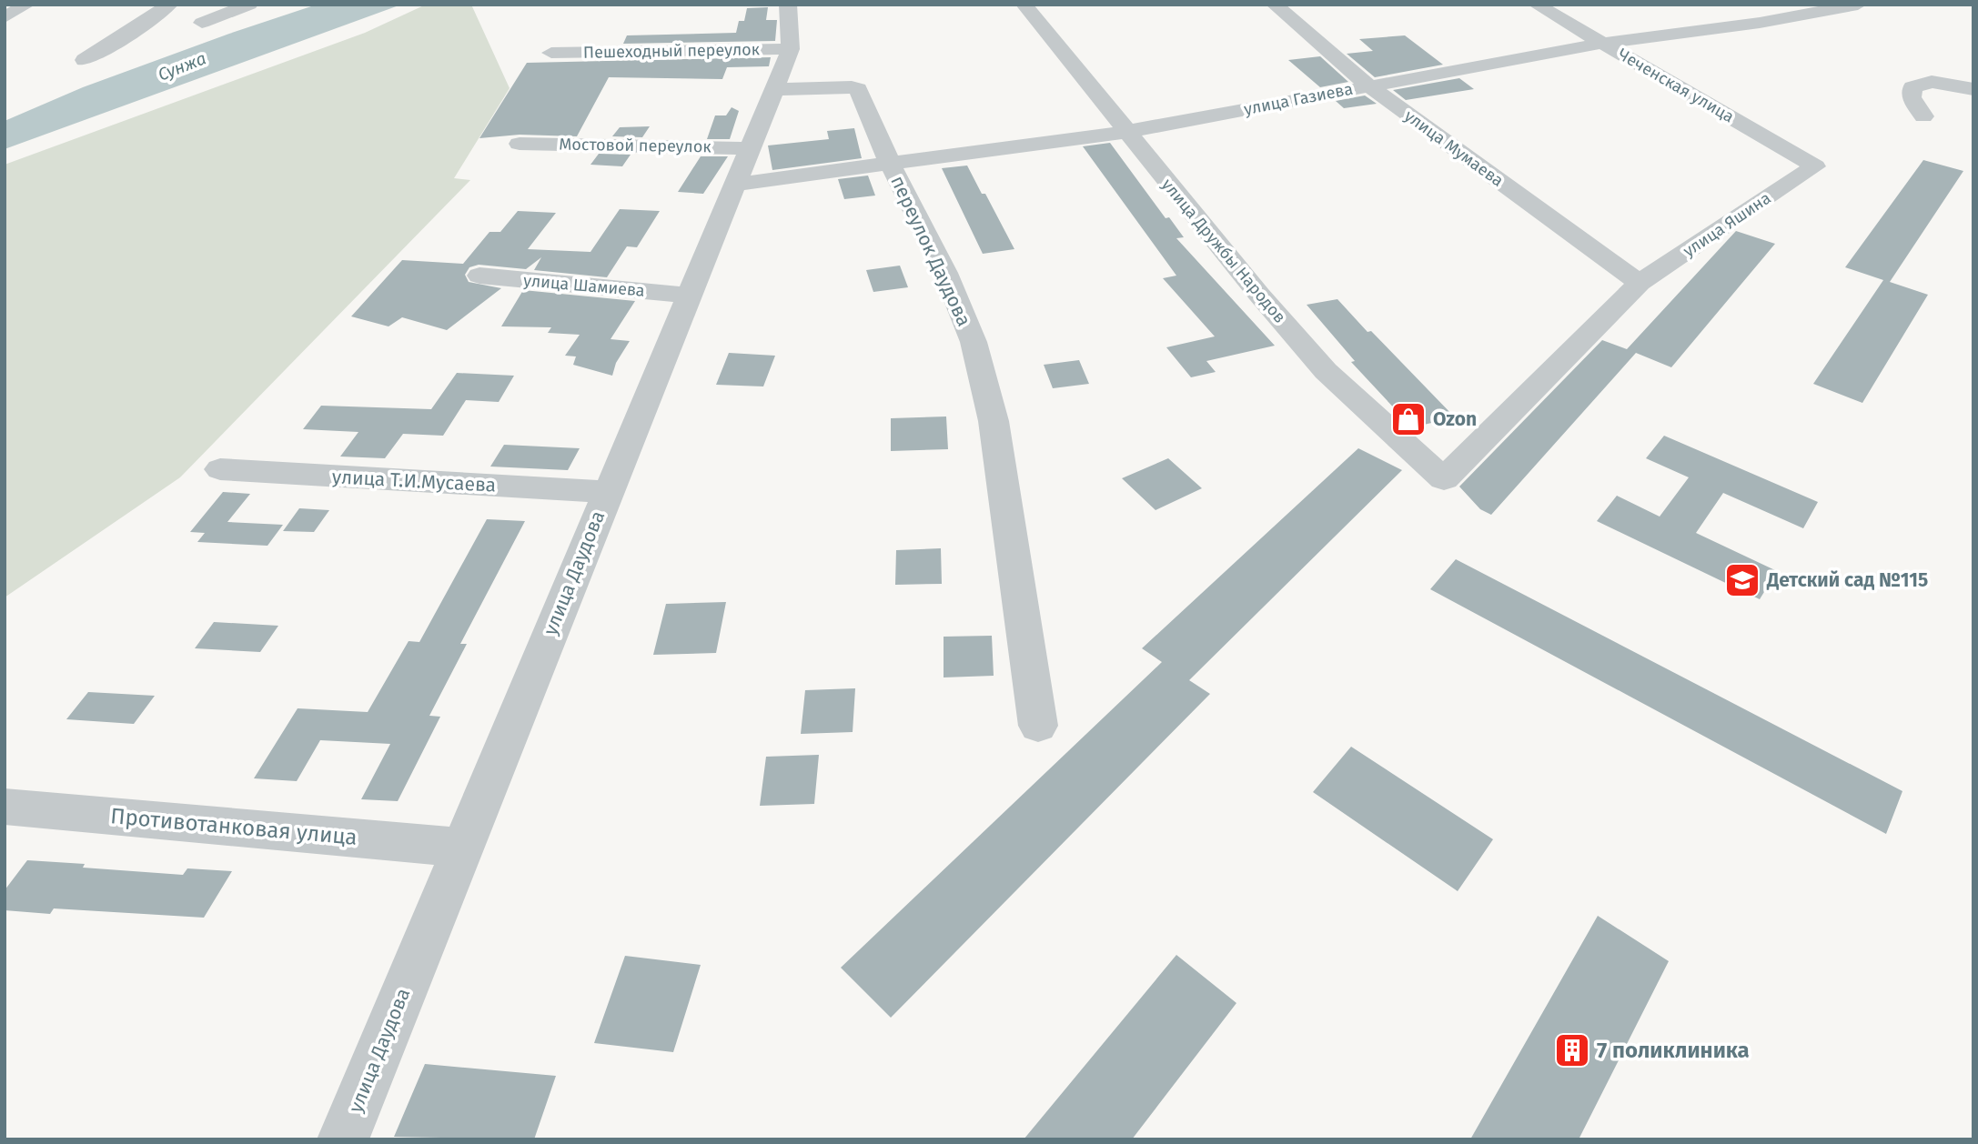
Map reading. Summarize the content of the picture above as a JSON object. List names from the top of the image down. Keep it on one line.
{"streets":{"street":["Пешеходный переулок","Чеченская улица","улица Газиева","Мостовой переулок","улица Мумаева","улица Яшина","переулок Даудова","улица Дружбы Народов","улица Шамиева","улица Т.И.Мусаева","улица Даудова","Противотанковая улица"]},"crossings":[["Пешеходный переулок","улица Даудова"],["Чеченская улица","улица Газиева"],["Чеченская улица","улица Яшина"],["улица Газиева","улица Мумаева"],["улица Газиева","переулок Даудова"],["улица Газиева","улица Дружбы Народов"],["улица Газиева","улица Даудова"],["Мостовой переулок","улица Даудова"],["улица Мумаева","улица Яшина"],["улица Яшина","улица Дружбы Народов"],["переулок Даудова","улица Даудова"],["улица Шамиева","улица Даудова"],["улица Т.И.Мусаева","улица Даудова"],["улица Даудова","Противотанковая улица"]],"water":["Сунжа"],"places":{"shop":["Ozon"],"school or university":["Детский сад №115"],"building":["7 поликлиника"]}}
